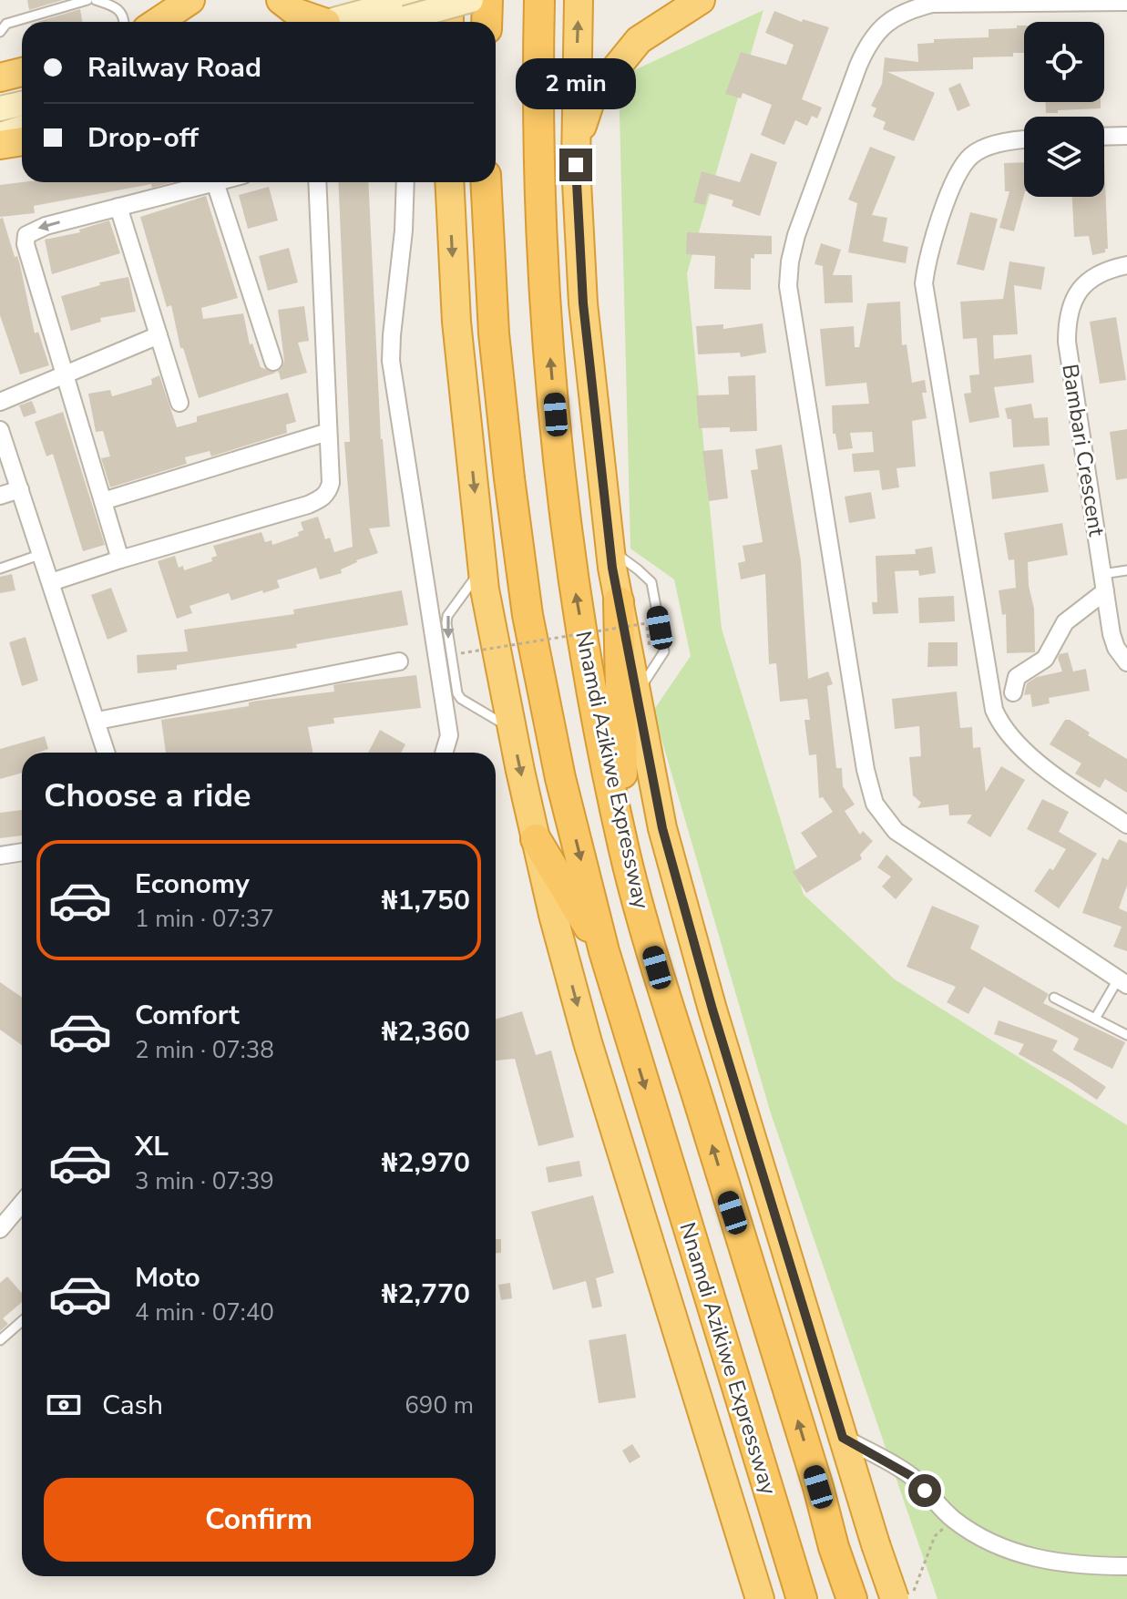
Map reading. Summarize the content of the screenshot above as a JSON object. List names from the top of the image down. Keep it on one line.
{"streets":{"highway":["Nnamdi Azikiwe Expressway"],"street":["Bambari Crescent"]},"page":{"banner":["Railway Road","Drop-off"],"bubble":"2 min","heading":"Choose a ride","list":[{"name":"Economy","note":"1 min · 07:37","value":"₦1,750"},{"name":"Comfort","note":"2 min · 07:38","value":"₦2,360"},{"name":"XL","note":"3 min · 07:39","value":"₦2,970"},{"name":"Moto","note":"4 min · 07:40","value":"₦2,770"}],"pay":["Cash","690 m"],"buttons":"Confirm"}}
